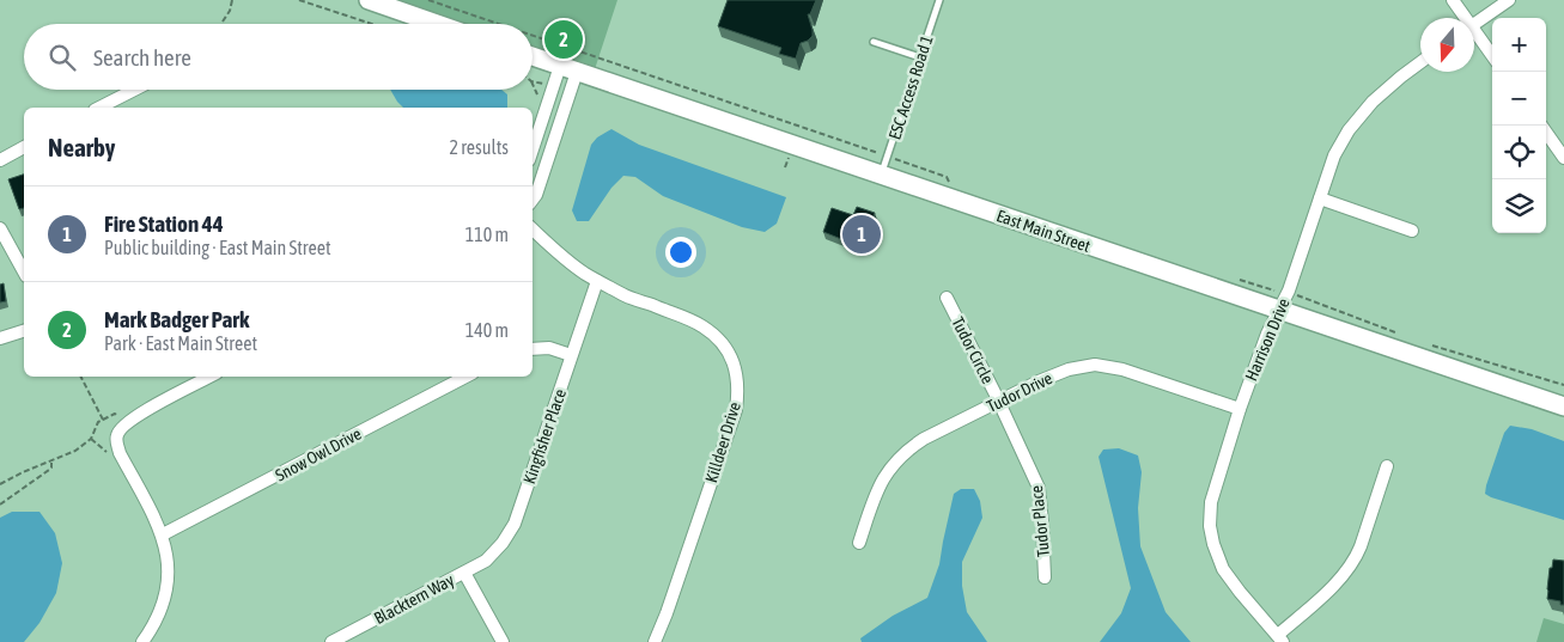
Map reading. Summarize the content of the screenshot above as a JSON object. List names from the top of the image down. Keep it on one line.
{"streets":{"main road":["East Main Street"],"street":["Harrison Drive","Tudor Circle","Tudor Drive","Kingfisher Place","Killdeer Drive","Snow Owl Drive","Tudor Place","Blacktern Way"],"lane":["ESC Access Road 1"]},"crossings":[["ESC Access Road 1","East Main Street"],["East Main Street","Harrison Drive"],["Harrison Drive","Tudor Drive"],["Tudor Circle","Tudor Drive"],["Tudor Circle","Tudor Place"],["Tudor Drive","Tudor Place"],["Kingfisher Place","Killdeer Drive"],["Kingfisher Place","Blacktern Way"]],"north":"bottom","page":{"map_buttons":["+","−"],"pins":["2","1"],"search":"Search here","heading":["Nearby","2 results"],"list":[{"mark":"1","name":"Fire Station 44","note":"Public building · East Main Street","value":"110 m"},{"mark":"2","name":"Mark Badger Park","note":"Park · East Main Street","value":"140 m"}]}}
